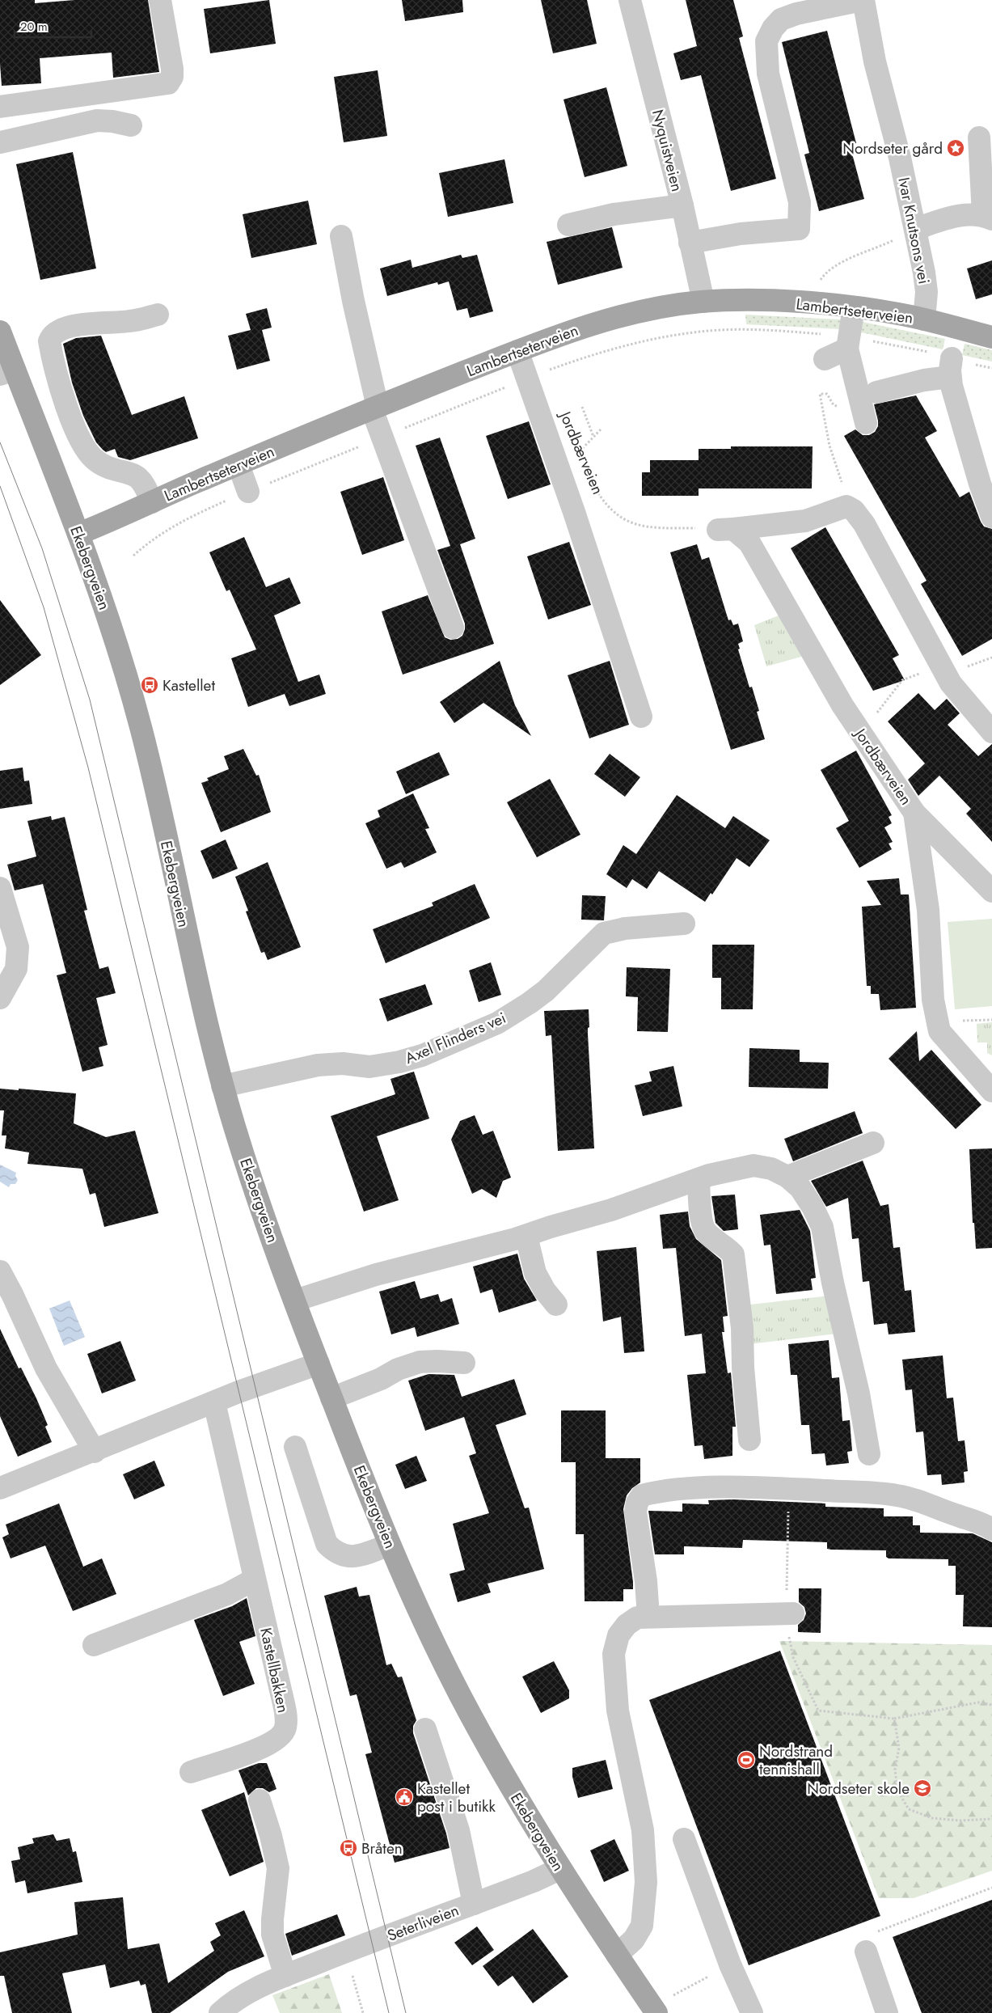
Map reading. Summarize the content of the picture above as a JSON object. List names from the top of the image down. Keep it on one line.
{"streets":{"main road":["Lambertseterveien","Ekebergveien"],"street":["Nyquistveien","Ivar Knutsons vei","Jordbærveien","Axel Flinders vei","Kastellbakken","Seterliveien"]},"crossings":[["Nyquistveien","Lambertseterveien"],["Ivar Knutsons vei","Lambertseterveien"],["Lambertseterveien","Ekebergveien"],["Ekebergveien","Axel Flinders vei"],["Ekebergveien","Seterliveien"]],"places":{"place":["Nordseter gård"],"bus stop":["Kastellet","Bråten"],"sports":["Nordstrand tennishall"],"school or university":["Nordseter skole"],"public building":["Kastellet post i butikk"]},"scale_bar":"20 m"}
